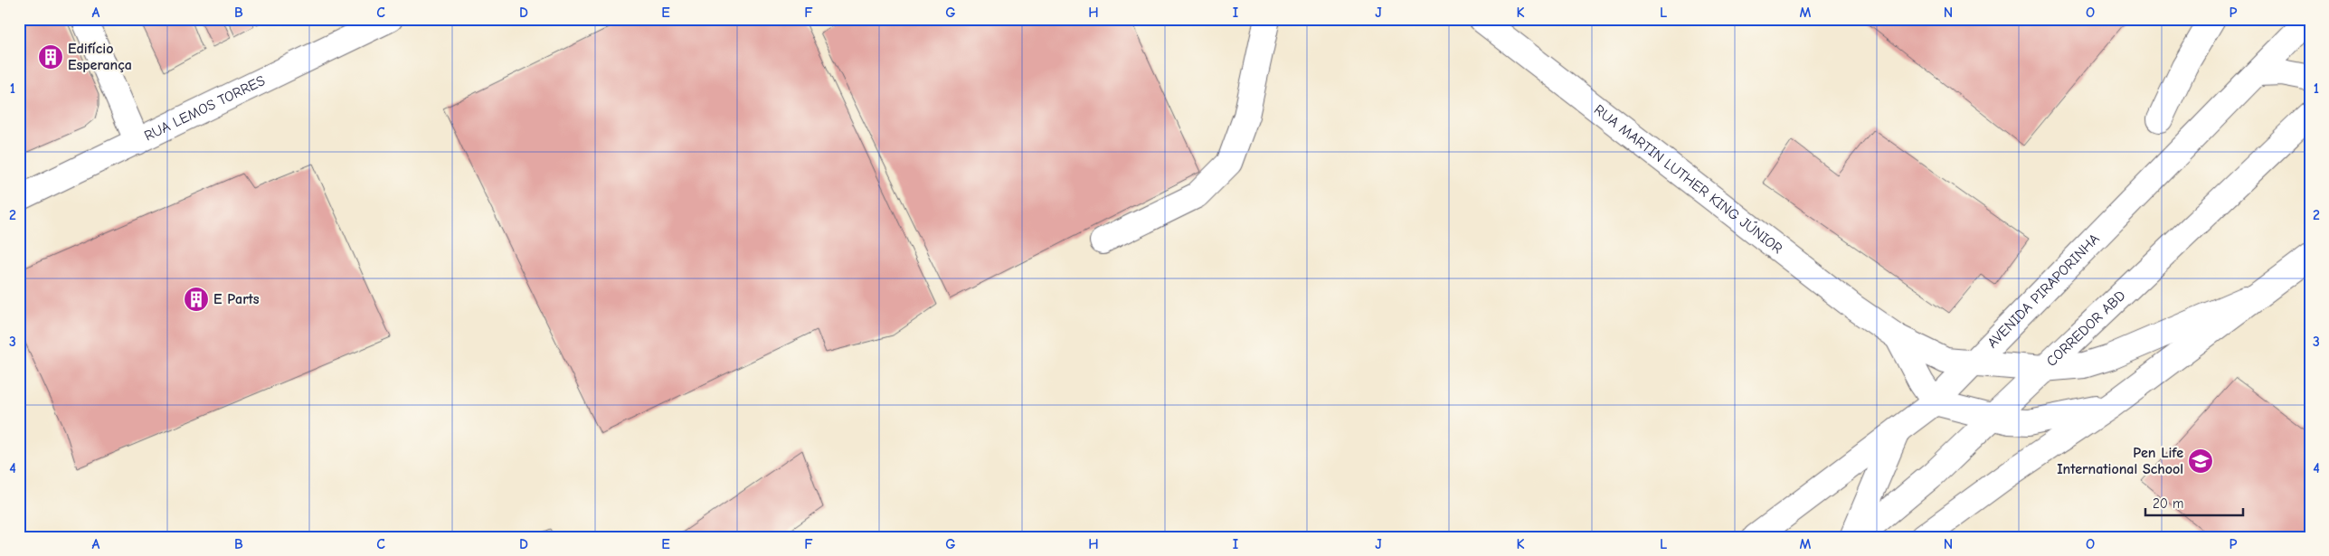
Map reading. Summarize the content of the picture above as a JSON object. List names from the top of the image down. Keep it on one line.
{"streets":{"main road":["RUA LEMOS TORRES","RUA MARTIN LUTHER KING JÚNIOR","AVENIDA PIRAPORINHA","CORREDOR ABD"]},"crossings":[["RUA MARTIN LUTHER KING JÚNIOR","AVENIDA PIRAPORINHA"],["RUA MARTIN LUTHER KING JÚNIOR","CORREDOR ABD"]],"places":{"building":["Edifício Esperança","E Parts"],"school or university":["Pen Life International School"]},"scale_bar":"20 m","grid":{"columns":["A","B","C","D","E","F","G","H","I","J","K","L","M","N","O","P"],"rows":["1","2","3","4"]}}
